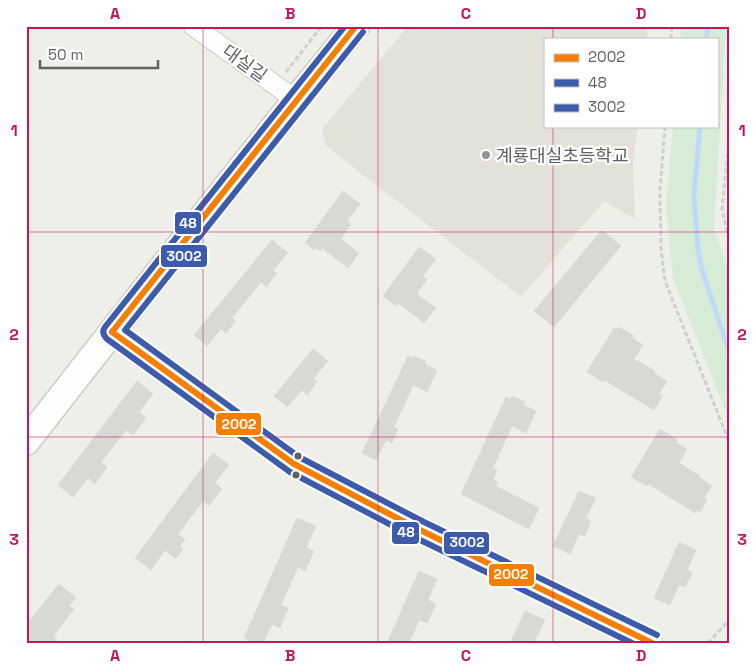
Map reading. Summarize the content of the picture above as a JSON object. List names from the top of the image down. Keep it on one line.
{"streets":{"street":["대실길"]},"places":["계룡대실초등학교"],"lines":["transit line 2002","transit line 48","transit line 3002"],"legend":["2002","48","3002"],"scale_bar":"50 m","grid":{"columns":["A","B","C","D"],"rows":["1","2","3"]}}
